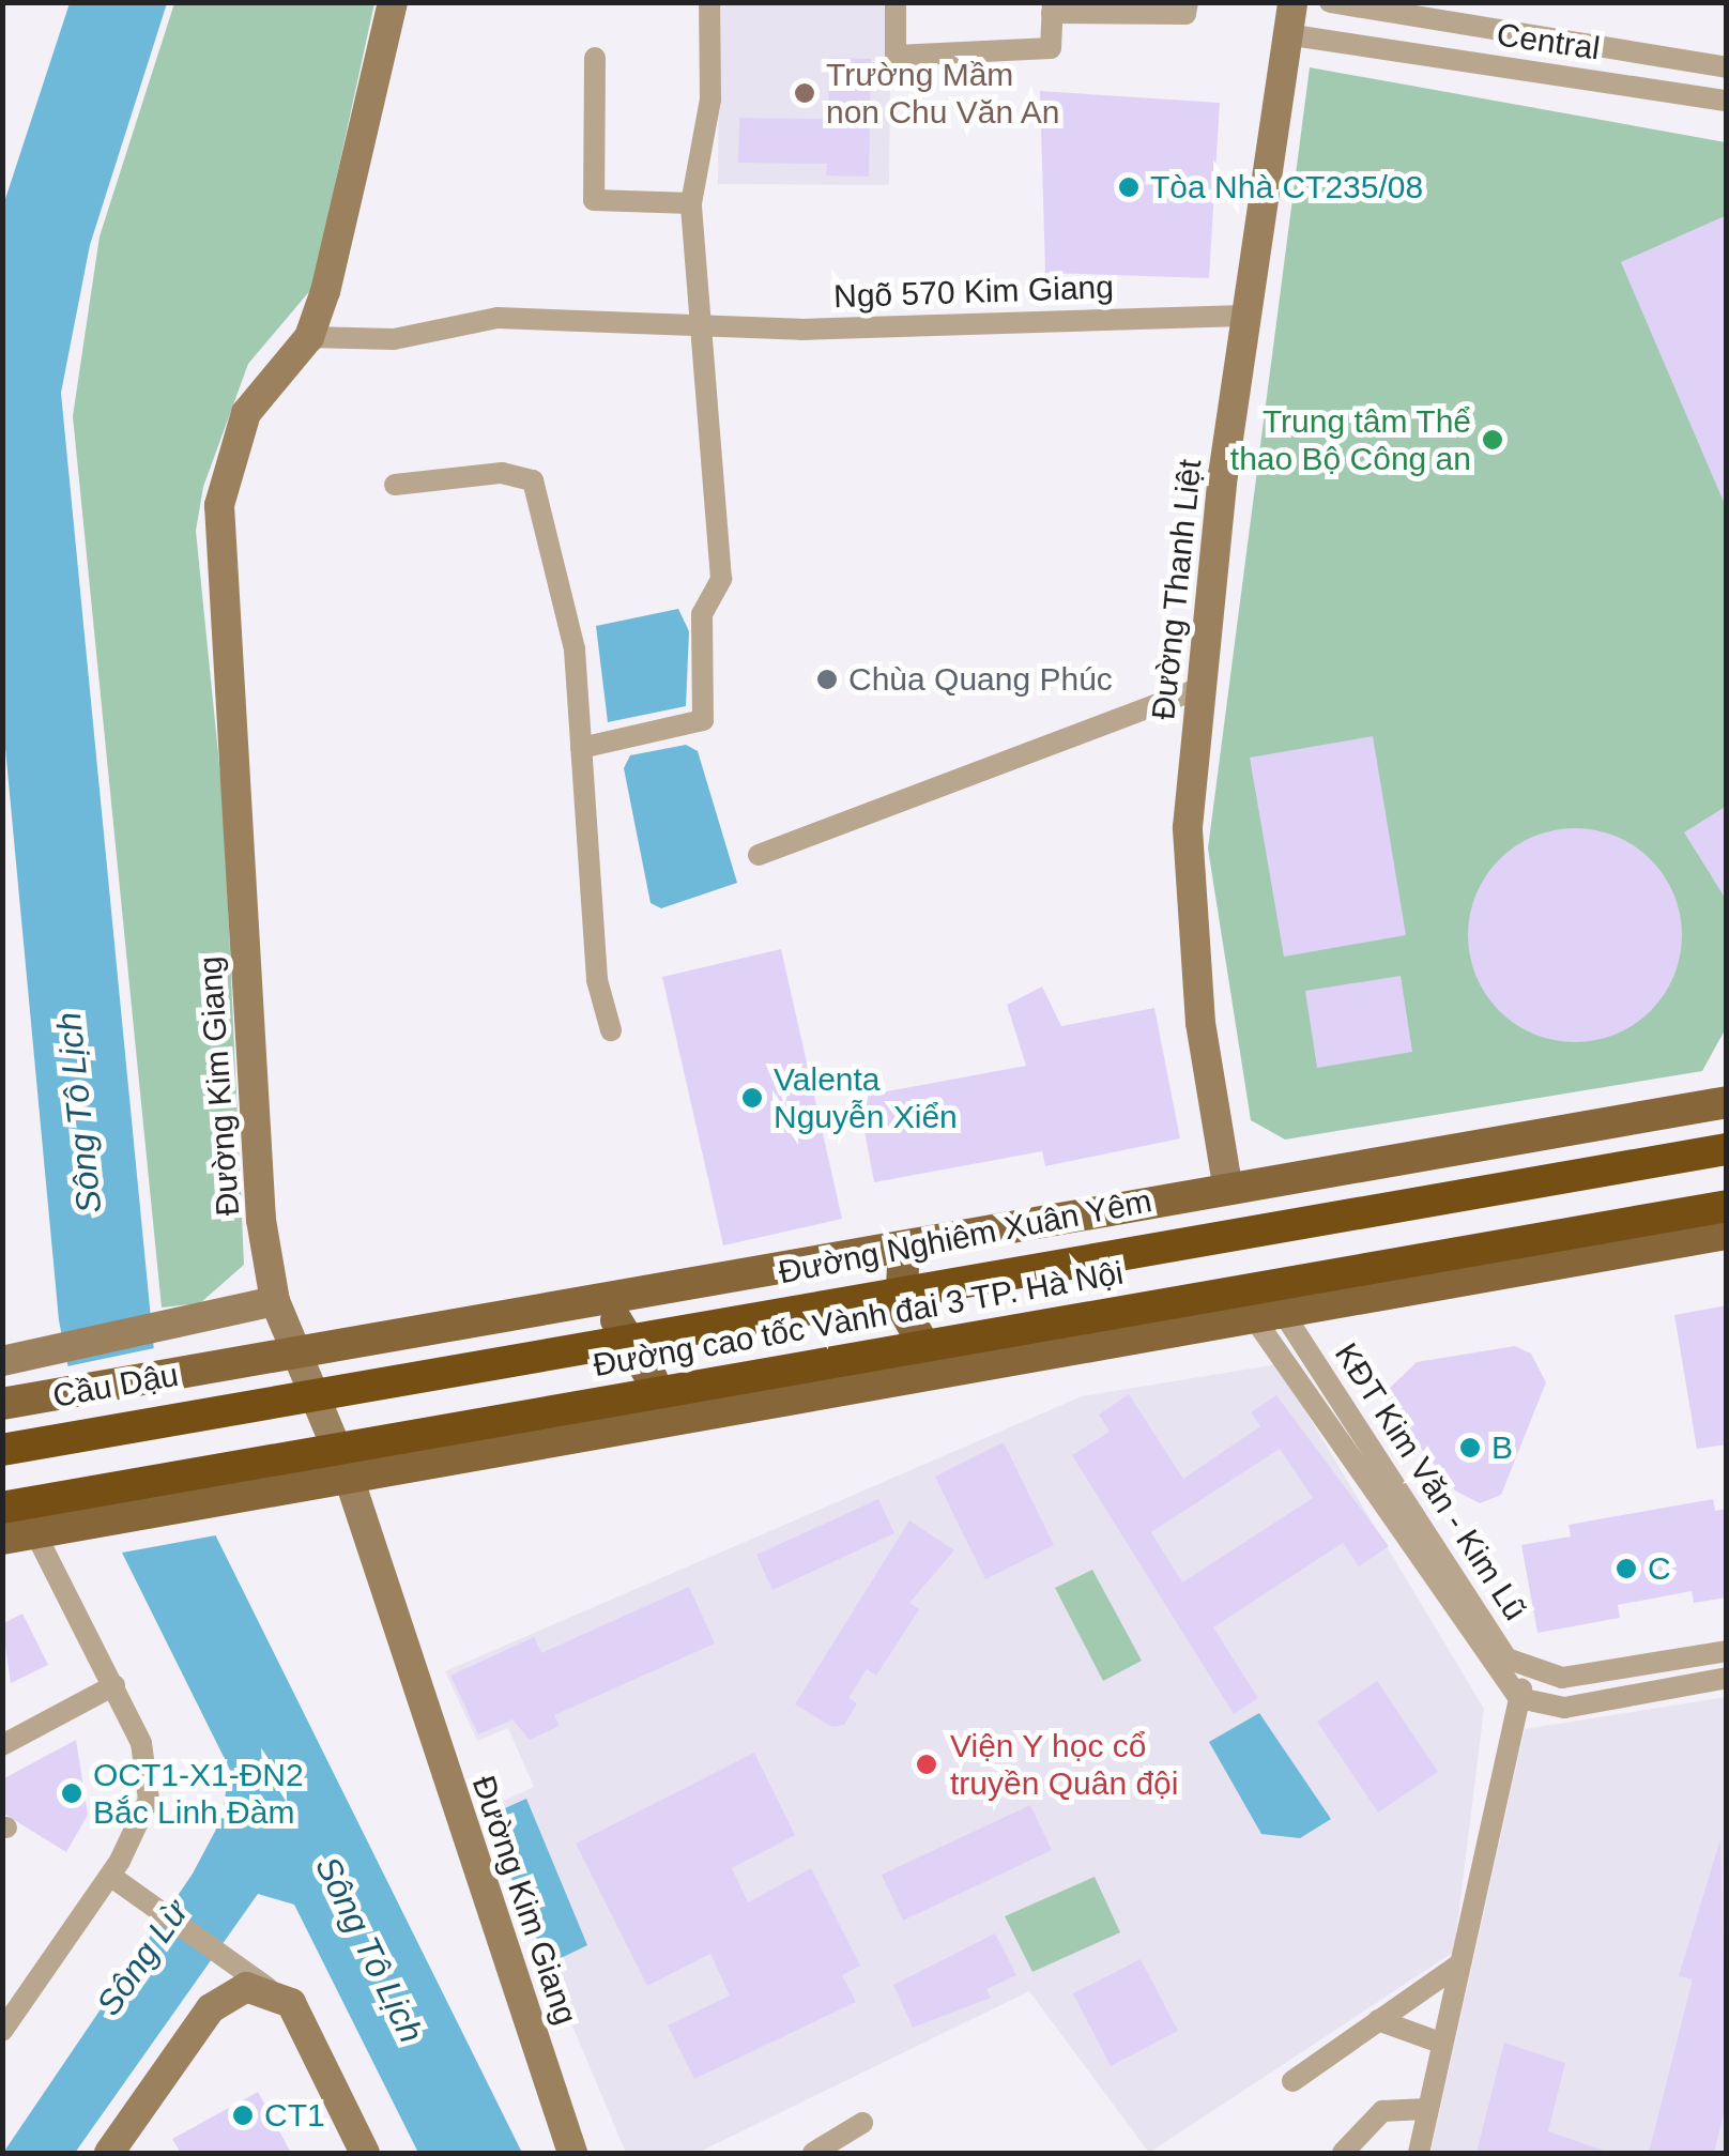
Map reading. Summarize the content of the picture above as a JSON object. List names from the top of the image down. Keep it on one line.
{"streets":{"highway":["Đường cao tốc Vành đai 3 TP. Hà Nội"],"main road":["Đường Thanh Liệt","Đường Kim Giang","Đường Nghiêm Xuân Yêm","Cầu Dậu"],"street":["Central","Ngõ 570 Kim Giang","KĐT Kim Văn - Kim Lũ"]},"crossings":[["Central","Đường Thanh Liệt"],["Ngõ 570 Kim Giang","Đường Thanh Liệt"],["Ngõ 570 Kim Giang","Đường Kim Giang"],["Đường Thanh Liệt","Đường Nghiêm Xuân Yêm"],["Đường Kim Giang","Đường Nghiêm Xuân Yêm"],["Đường Kim Giang","Cầu Dậu"],["Đường Nghiêm Xuân Yêm","Cầu Dậu"]],"water":["Sông Tô Lịch","Sông Lừ"],"places":["Trường Mầm non Chu Văn An","Tòa Nhà CT235/08","Trung tâm Thể thao Bộ Công an","Chùa Quang Phúc","Valenta Nguyễn Xiển","B","C","Viện Y học cổ truyền Quân đội","OCT1-X1-ĐN2 Bắc Linh Đàm","CT1"]}
